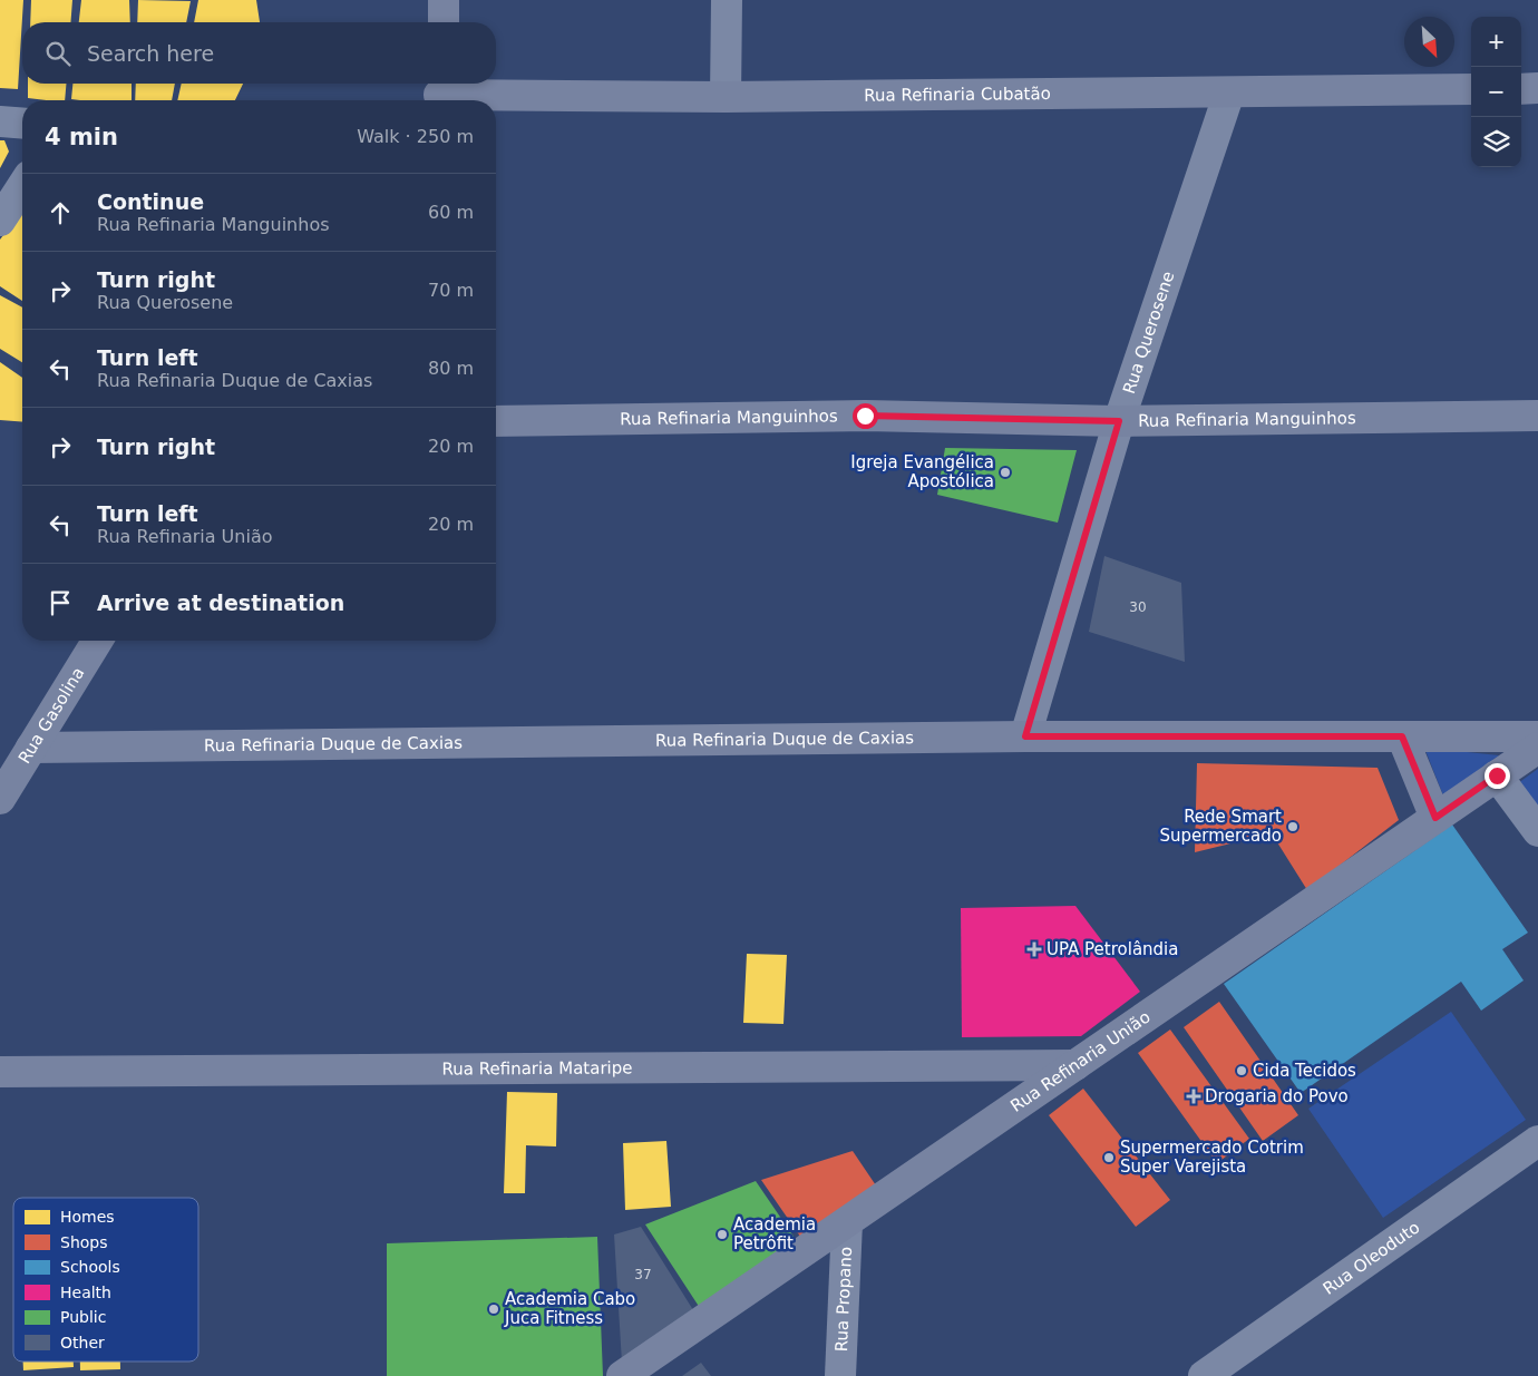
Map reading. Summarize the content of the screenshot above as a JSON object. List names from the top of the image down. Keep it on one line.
{"streets":{"street":["Rua Refinaria Cubatão","Rua Querosene","Rua Refinaria Manguinhos","Rua Gasolina","Rua Refinaria Duque de Caxias","Rua Refinaria União","Rua Refinaria Mataripe","Rua Oleoduto","Rua Propano"]},"crossings":[["Rua Refinaria Cubatão","Rua Querosene"],["Rua Querosene","Rua Refinaria Manguinhos"],["Rua Querosene","Rua Refinaria Duque de Caxias"],["Rua Gasolina","Rua Refinaria Duque de Caxias"],["Rua Refinaria União","Rua Refinaria Mataripe"],["Rua Refinaria União","Rua Propano"]],"places":{"other":["Igreja Evangélica Apostólica","Rede Smart Supermercado","Cida Tecidos","Supermercado Cotrim Super Varejista","Academia Petrôfit","Academia Cabo Juca Fitness"],"health":["UPA Petrolândia","Drogaria do Povo"]},"house_numbers":["30","37"],"legend":["Homes","Shops","Schools","Health","Public","Other"],"north":"bottom right","page":{"map_buttons":["+","−"],"search":"Search here","heading":["4 min","Walk · 250 m"],"list":[["Continue","Rua Refinaria Manguinhos","60 m"],["Turn right","Rua Querosene","70 m"],["Turn left","Rua Refinaria Duque de Caxias","80 m"],["Turn right","20 m"],["Turn left","Rua Refinaria União","20 m"],"Arrive at destination"]}}
